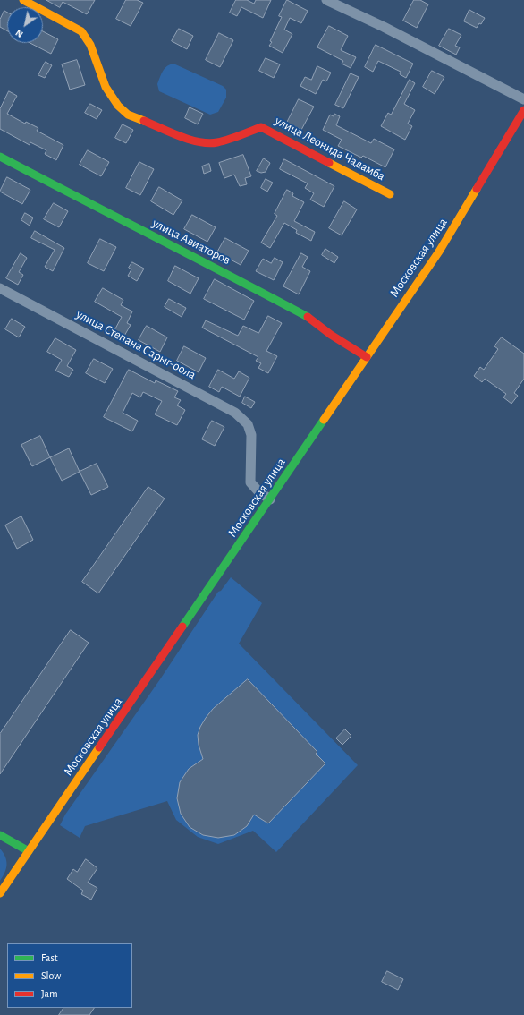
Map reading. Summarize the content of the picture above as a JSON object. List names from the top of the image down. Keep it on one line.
{"streets":{"main road":["улица Леонида Чадамба","улица Авиаторов","Московская улица"],"street":["улица Степана Сарыг-оола"]},"crossings":[["улица Авиаторов","Московская улица"],["Московская улица","улица Степана Сарыг-оола"]],"legend":["Fast","Slow","Jam"],"north":"bottom left"}
